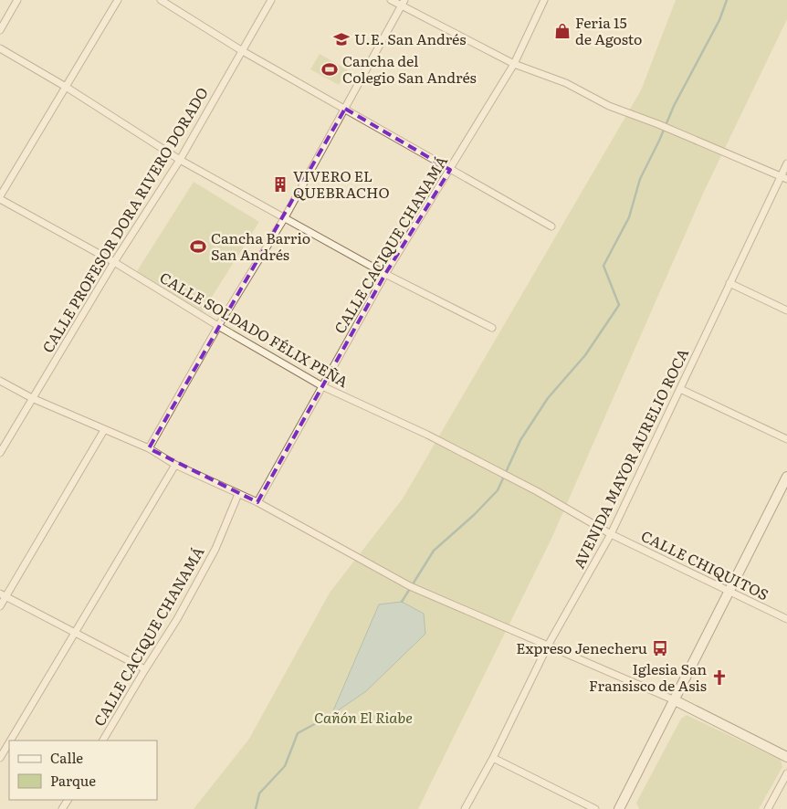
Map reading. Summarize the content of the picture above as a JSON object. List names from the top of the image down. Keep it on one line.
{"streets":{"street":["CALLE PROFESOR DORA RIVERO DORADO","CALLE CACIQUE CHANAMÁ","CALLE SOLDADO FÉLIX PEÑA","AVENIDA MAYOR AURELIO ROCA","CALLE CHIQUITOS"]},"crossings":[["CALLE PROFESOR DORA RIVERO DORADO","CALLE SOLDADO FÉLIX PEÑA"],["CALLE CACIQUE CHANAMÁ","CALLE SOLDADO FÉLIX PEÑA"],["CALLE SOLDADO FÉLIX PEÑA","CALLE CHIQUITOS"],["AVENIDA MAYOR AURELIO ROCA","CALLE CHIQUITOS"]],"parks":["Cañón El Riabe"],"places":{"shop":["Feria 15 de Agosto"],"school or university":["U.E. San Andrés"],"sports":["Cancha del Colegio San Andrés","Cancha Barrio San Andrés"],"building":["VIVERO EL QUEBRACHO"],"bus stop":["Expreso Jenecheru"],"church":["Iglesia San Fransisco de Asis"]},"legend":["Calle","Parque"]}
